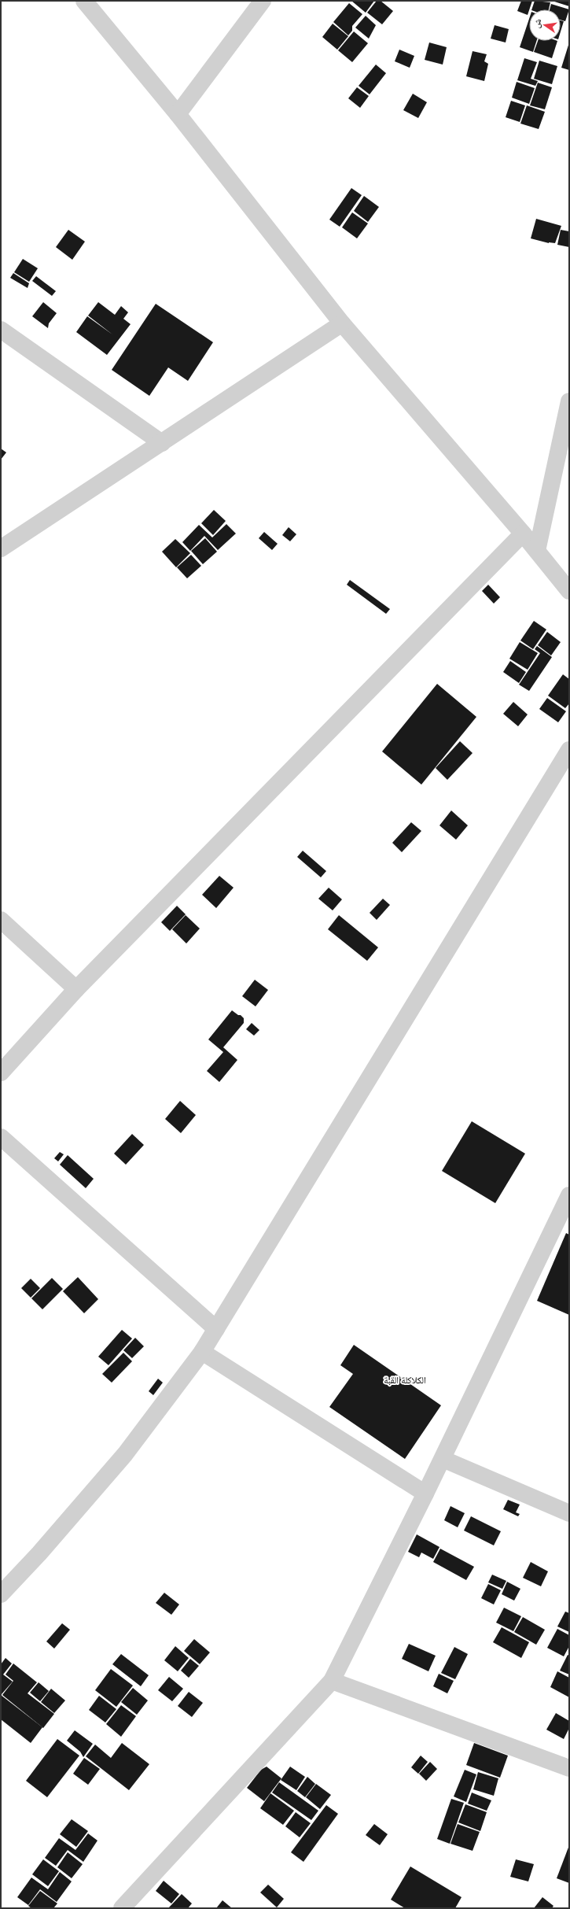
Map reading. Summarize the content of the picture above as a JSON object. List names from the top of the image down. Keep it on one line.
{"districts":["الكلاكلة القبة"],"north":"left"}
